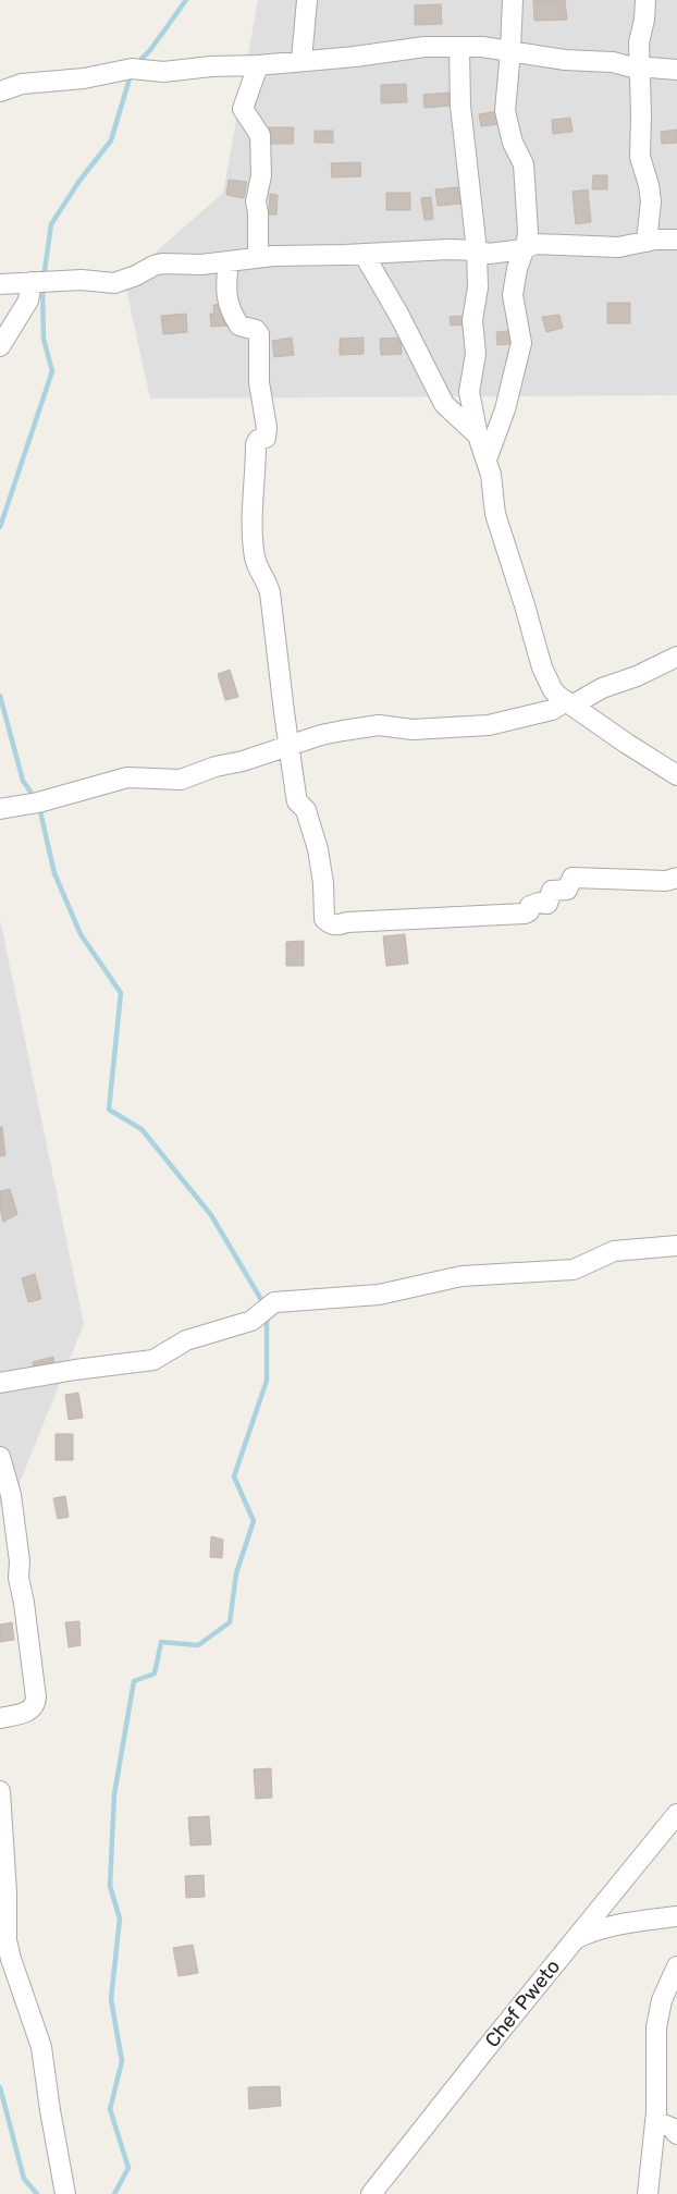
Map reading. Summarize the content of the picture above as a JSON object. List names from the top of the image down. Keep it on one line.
{"streets":{"street":["Chef Pweto"]}}
